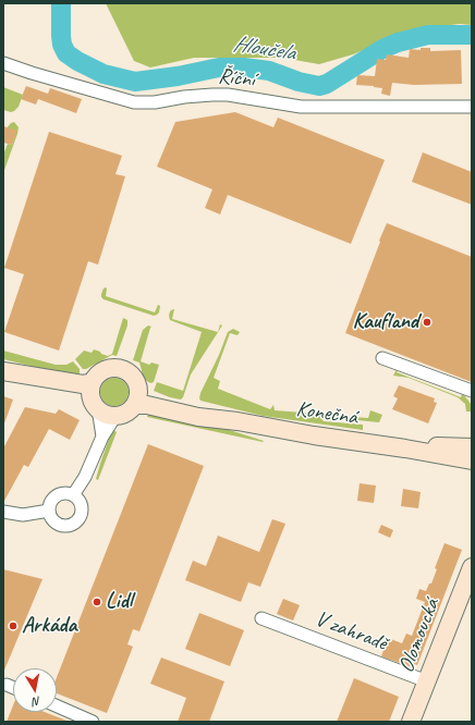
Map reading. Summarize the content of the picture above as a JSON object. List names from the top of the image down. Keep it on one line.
{"streets":{"main road":["Konečná","Olomoucká"],"street":["Říční","V zahradě"]},"crossings":[["V zahradě","Olomoucká"]],"water":["Hloučela"],"places":["Kaufland","Lidl","Arkáda"],"north":"bottom"}
